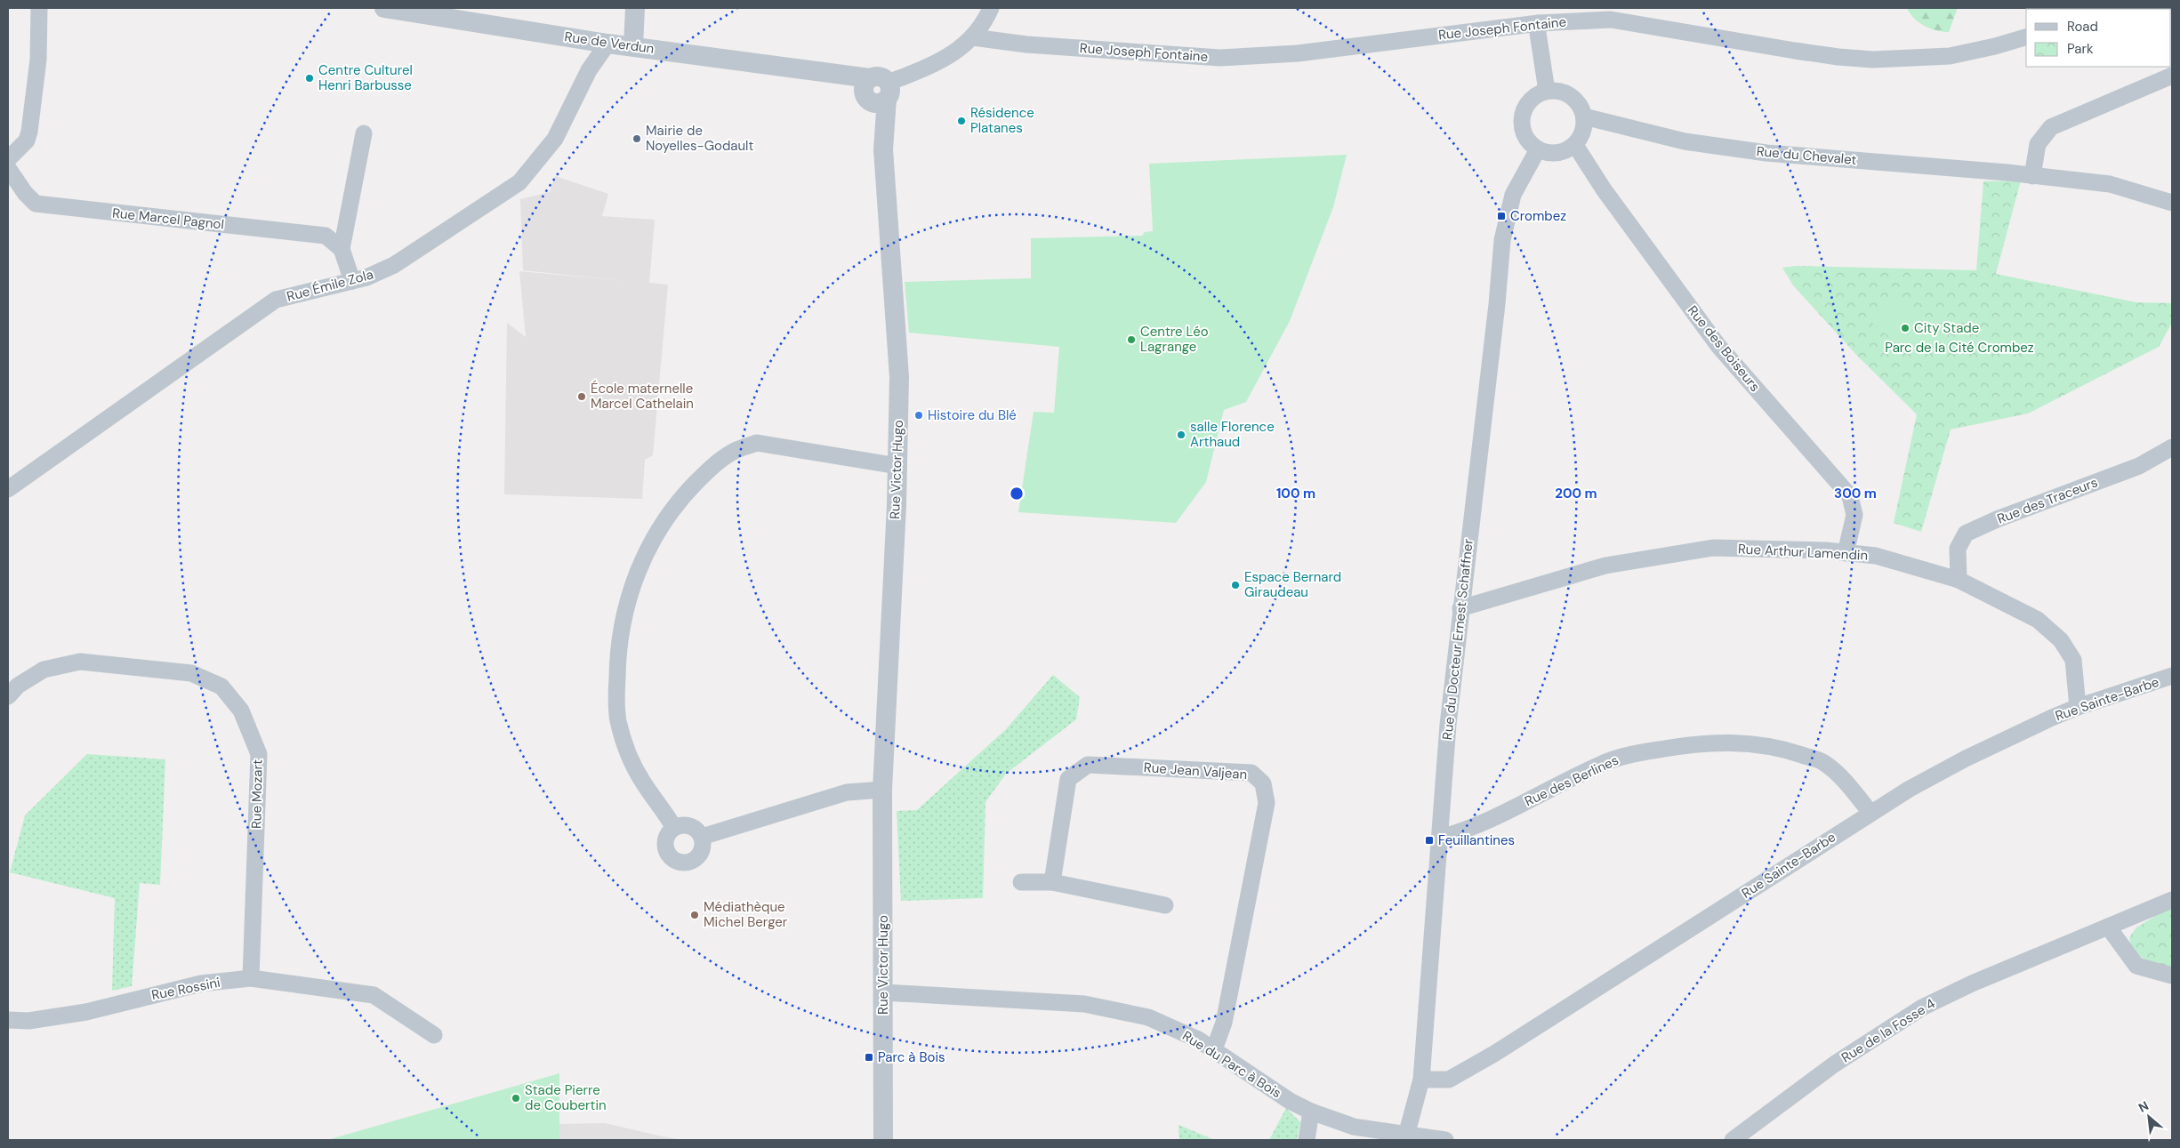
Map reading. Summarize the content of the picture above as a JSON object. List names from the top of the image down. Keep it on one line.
{"streets":{"street":["Rue Joseph Fontaine","Rue de Verdun","Rue du Chevalet","Rue Marcel Pagnol","Rue Émile Zola","Rue des Boiseurs","Rue Victor Hugo","Rue des Traceurs","Rue Arthur Lamendin","Rue du Docteur Ernest Schaffner","Rue Sainte-Barbe","Rue Jean Valjean","Rue des Berlines","Rue Mozart","Rue Rossini","Rue de la Fosse 4","Rue du Parc à Bois"]},"crossings":[["Rue de Verdun","Rue Émile Zola"],["Rue de Verdun","Rue Victor Hugo"],["Rue du Chevalet","Rue des Boiseurs"],["Rue du Chevalet","Rue du Docteur Ernest Schaffner"],["Rue des Boiseurs","Rue Arthur Lamendin"],["Rue des Boiseurs","Rue du Docteur Ernest Schaffner"],["Rue Victor Hugo","Rue du Parc à Bois"],["Rue des Traceurs","Rue Arthur Lamendin"],["Rue Arthur Lamendin","Rue du Docteur Ernest Schaffner"],["Rue Arthur Lamendin","Rue Sainte-Barbe"],["Rue du Docteur Ernest Schaffner","Rue Sainte-Barbe"],["Rue du Docteur Ernest Schaffner","Rue des Berlines"],["Rue du Docteur Ernest Schaffner","Rue du Parc à Bois"],["Rue Sainte-Barbe","Rue des Berlines"],["Rue Jean Valjean","Rue du Parc à Bois"],["Rue Mozart","Rue Rossini"]],"parks":["Parc de la Cité Crombez"],"places":{"other":["Centre Culturel Henri Barbusse","Résidence Platanes","Mairie de Noyelles-Godault","City Stade","Centre Léo Lagrange","École maternelle Marcel Cathelain","Histoire du Blé","salle Florence Arthaud","Espace Bernard Giraudeau","Médiathèque Michel Berger","Stade Pierre de Coubertin"],"transit":["Crombez","Feuillantines","Parc à Bois"]},"legend":["Road","Park"],"north":"top left","rings":["100 m","200 m","300 m"]}
